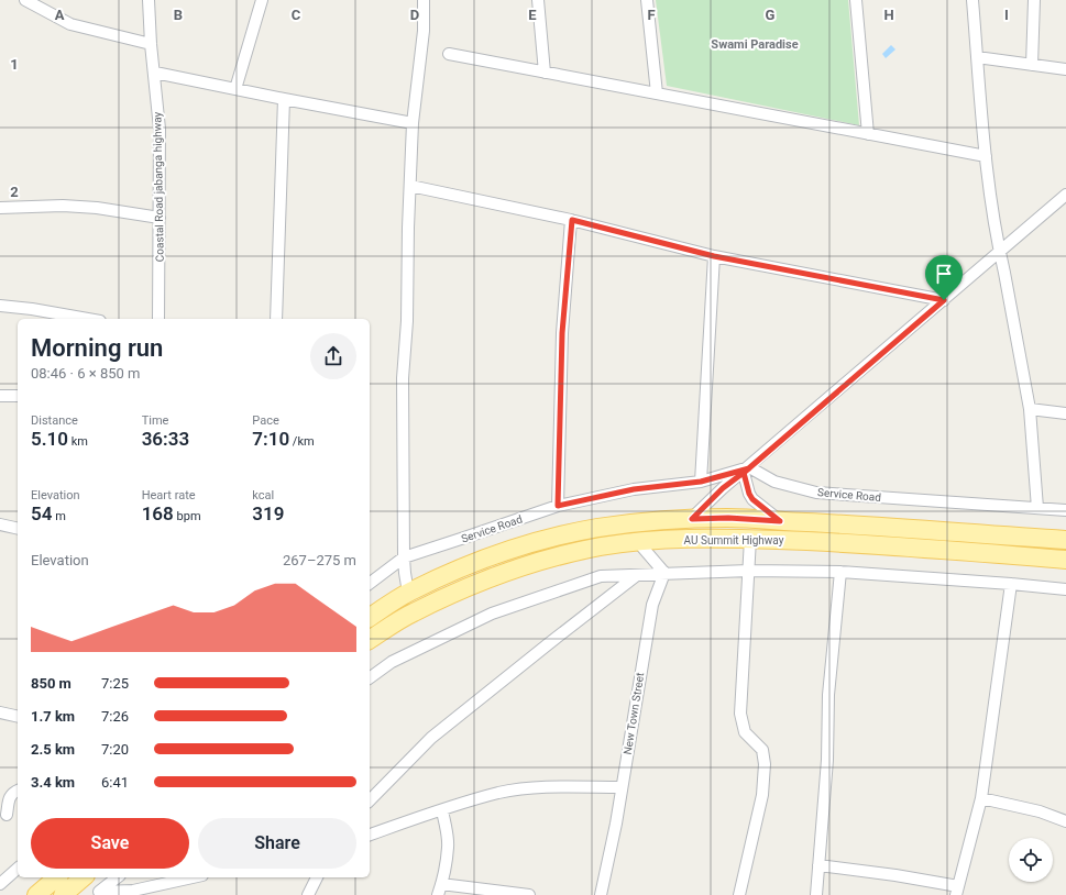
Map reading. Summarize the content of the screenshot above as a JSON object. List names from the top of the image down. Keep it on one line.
{"streets":{"main road":["AU Summit Highway"],"street":["Coastal Road jabanga highway","Service Road","New Town Street"]},"districts":["Swami Paradise"],"page":{"heading":["Morning run","08:46 · 6 × 850 m"],"stats":[["Distance","5.10 km"],["Time","36:33"],["Pace","7:10 /km"],["Elevation","54 m"],["Heart rate","168 bpm"],["kcal","319"]],"chart":["Elevation","267–275 m"],"list":[{"name":"850 m","note":"7:25"},{"name":"1.7 km","note":"7:26"},{"name":"2.5 km","note":"7:20"},{"name":"3.4 km","note":"6:41"}],"buttons":["Save","Share"]},"grid":{"columns":["A","B","C","D","E","F","G","H","I"],"rows":["1","2"]}}
